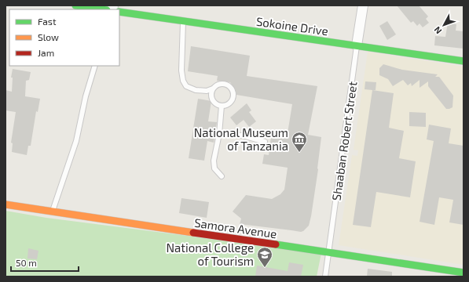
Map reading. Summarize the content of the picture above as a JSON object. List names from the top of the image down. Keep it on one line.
{"streets":{"street":["Sokoine Drive","Shaaban Robert Street","Samora Avenue"]},"crossings":[["Sokoine Drive","Shaaban Robert Street"],["Shaaban Robert Street","Samora Avenue"]],"places":{"museum":["National Museum of Tanzania"],"school or university":["National College of Tourism"]},"legend":["Fast","Slow","Jam"],"scale_bar":"50 m","north":"bottom left"}
